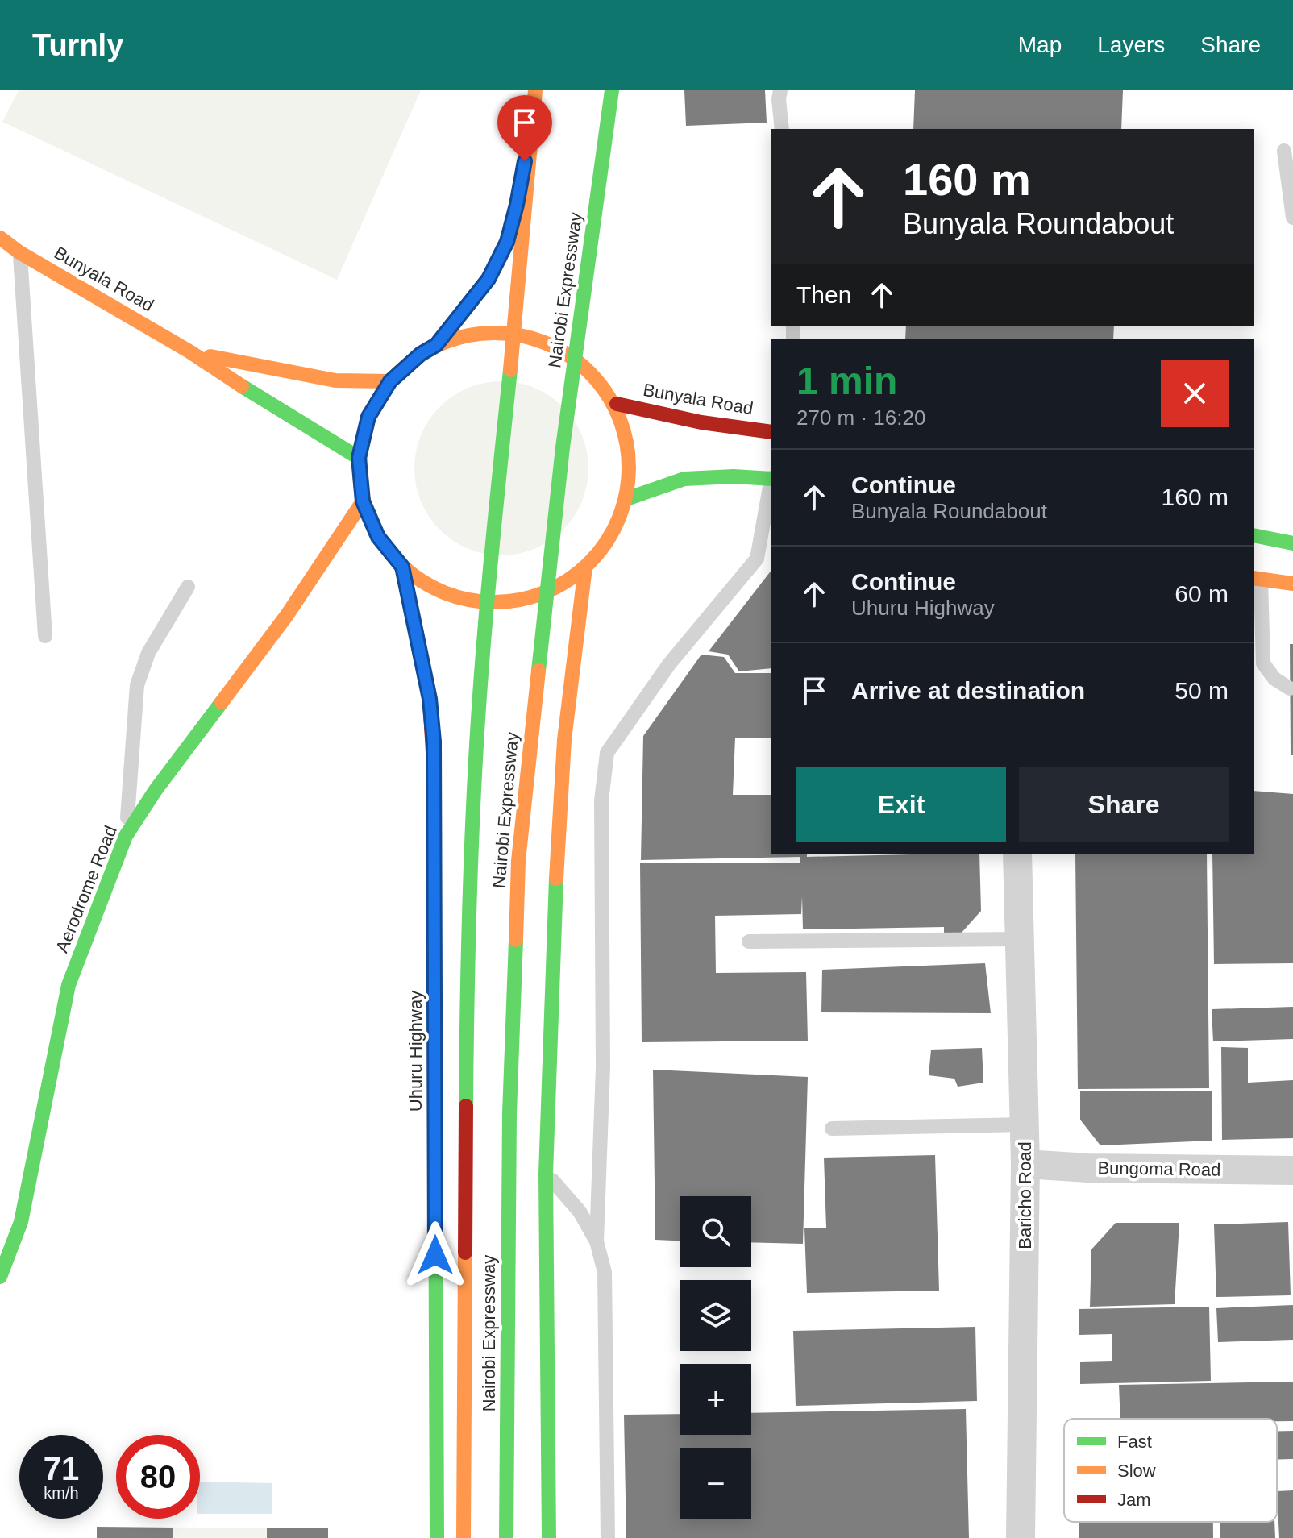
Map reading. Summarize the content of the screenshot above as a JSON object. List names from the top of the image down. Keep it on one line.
{"streets":{"main road":["Bunyala Road","Nairobi Expressway","Aerodrome Road","Uhuru Highway"],"street":["Bungoma Road","Baricho Road"]},"crossings":[["Bungoma Road","Baricho Road"]],"legend":["Fast","Slow","Jam"],"page":{"header":"Turnly","nav":["Map","Layers","Share"],"turn":["160 m","Bunyala Roundabout"],"then":"Then","heading":["1 min","270 m · 16:20"],"list":[{"name":"Continue","note":"Bunyala Roundabout","value":"160 m"},{"name":"Continue","note":"Uhuru Highway","value":"60 m"},{"name":"Arrive at destination","value":"50 m"}],"buttons":["Exit","Share"],"map_buttons":["+","−"],"speed":"71 km/h","limit":"80"}}
